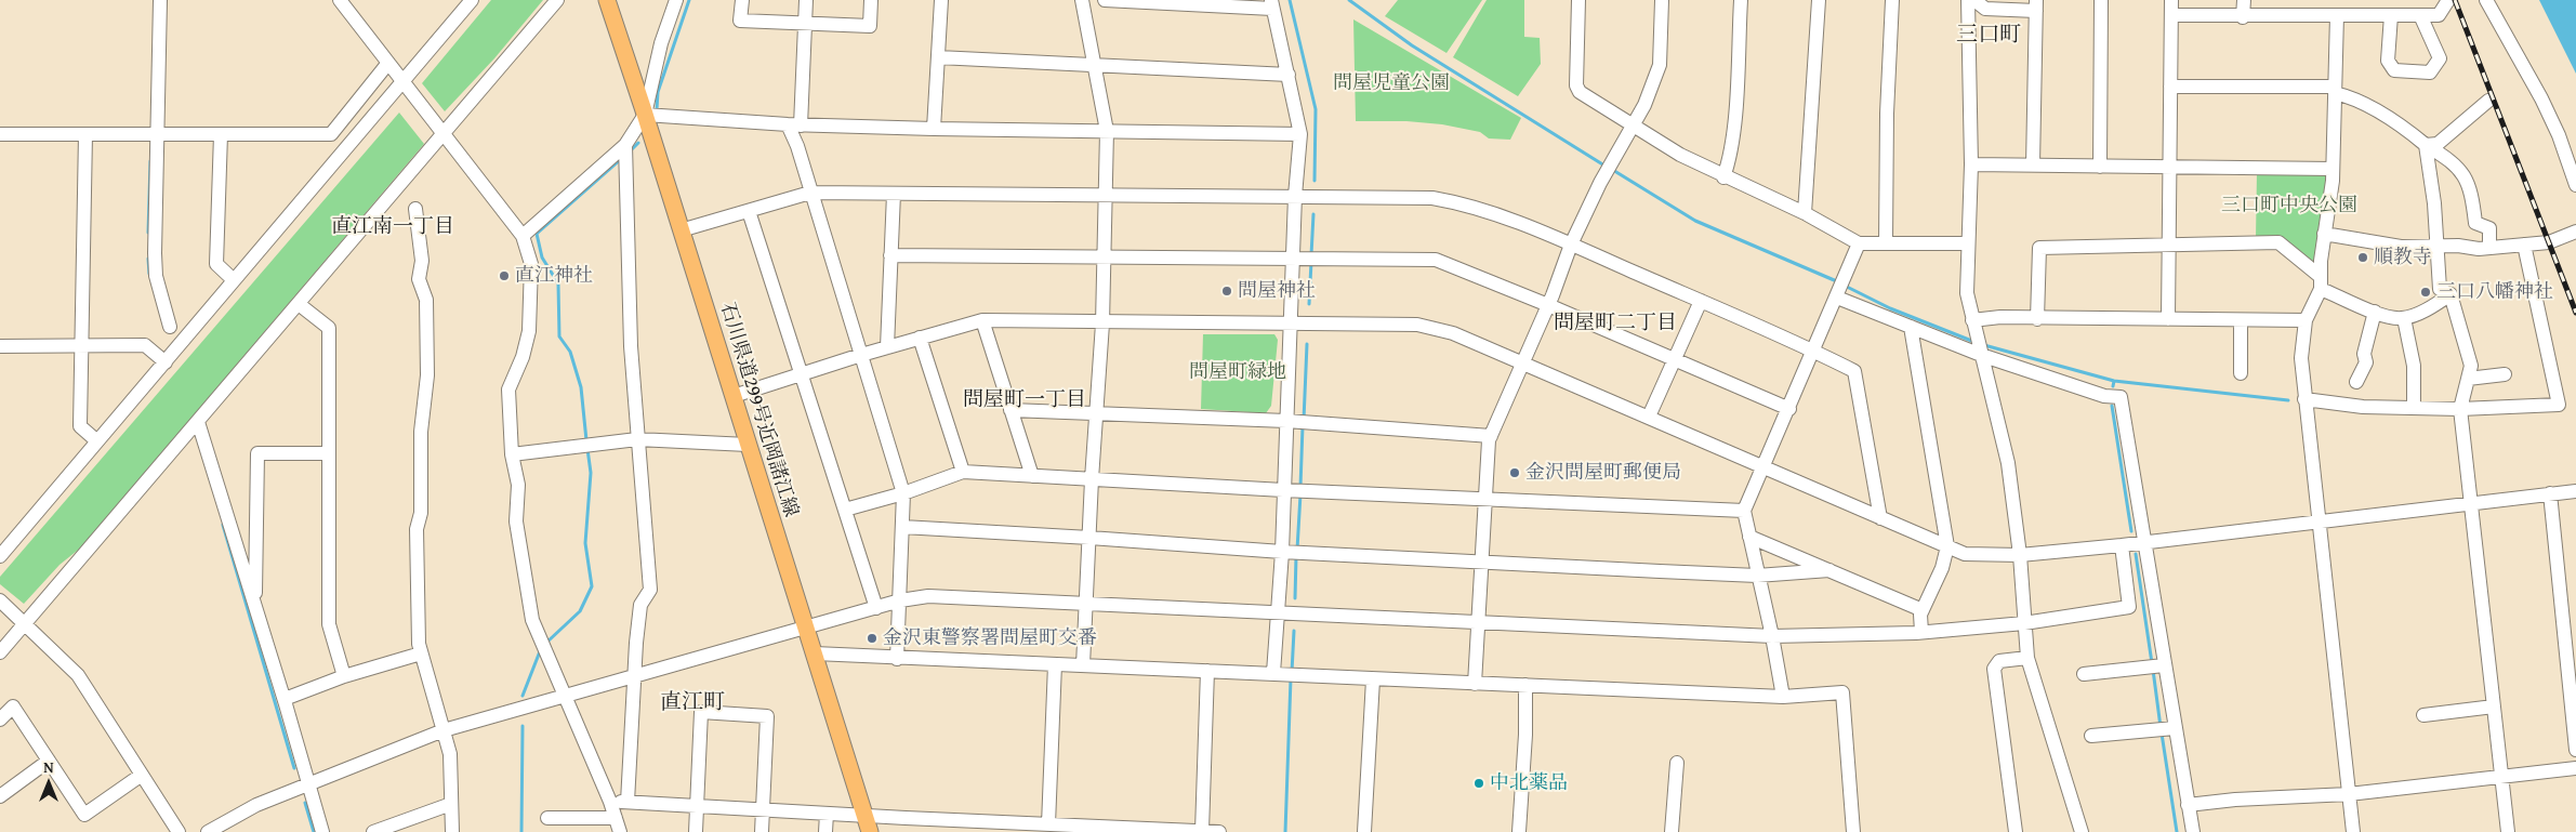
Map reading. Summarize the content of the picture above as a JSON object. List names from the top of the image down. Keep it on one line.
{"streets":{"main road":["石川県道299号近岡諸江線"]},"districts":["三口町","直江南一丁目","問屋町二丁目","問屋町一丁目","直江町"],"parks":["問屋児童公園","三口町中央公園","問屋町緑地"],"places":["順教寺","直江神社","問屋神社","三口八幡神社","金沢問屋町郵便局","金沢東警察署問屋町交番","中北薬品"],"north":"top"}
